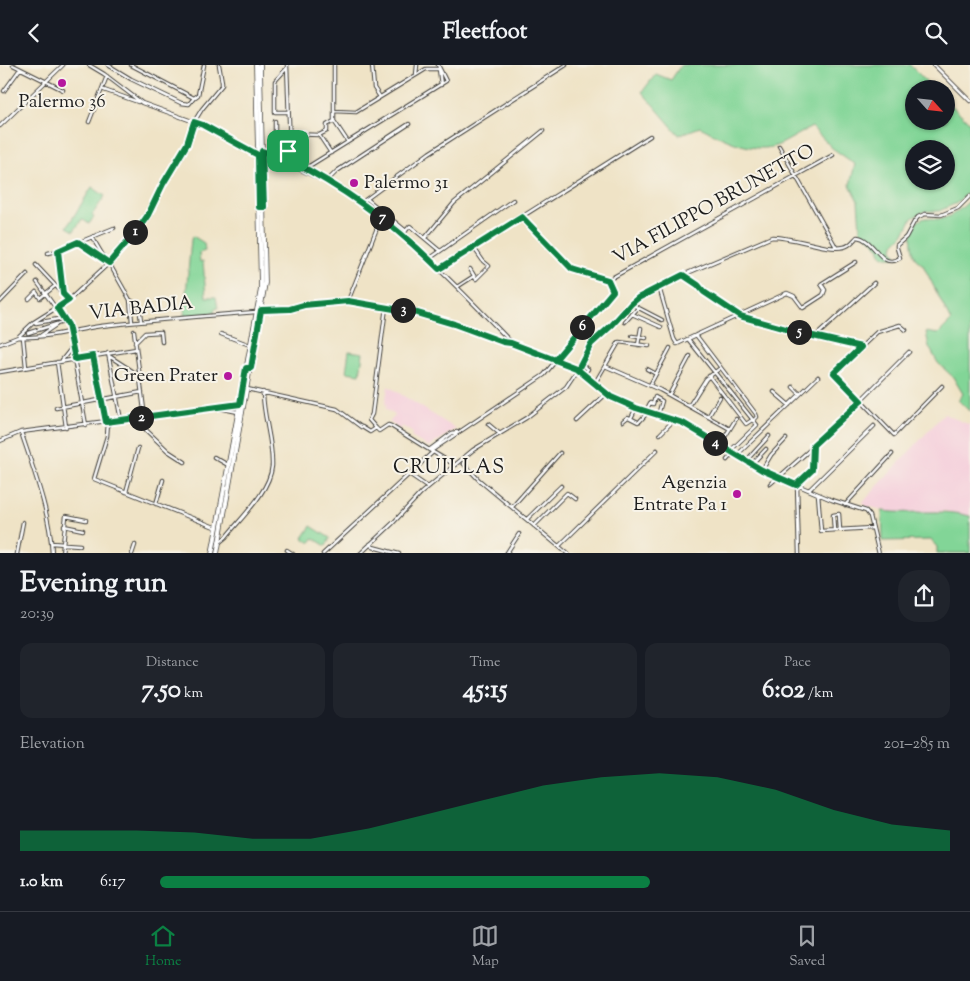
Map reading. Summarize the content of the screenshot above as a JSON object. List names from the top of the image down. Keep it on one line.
{"streets":{"street":["VIA FILIPPO BRUNETTO","VIA BADIA"]},"districts":["CRUILLAS"],"places":["Palermo 36","Palermo 31","Green Prater","Agenzia Entrate Pa 1"],"north":"bottom right","page":{"header":"Fleetfoot","pins":["7","1","3","6","5","2","4"],"heading":["Evening run","20:39"],"stats":[["Distance","7.50 km"],["Time","45:15"],["Pace","6:02 /km"]],"chart":["Elevation","201–285 m"],"list":[{"name":"1.0 km","note":"6:17"}],"tabs":["Home","Map","Saved"]}}
